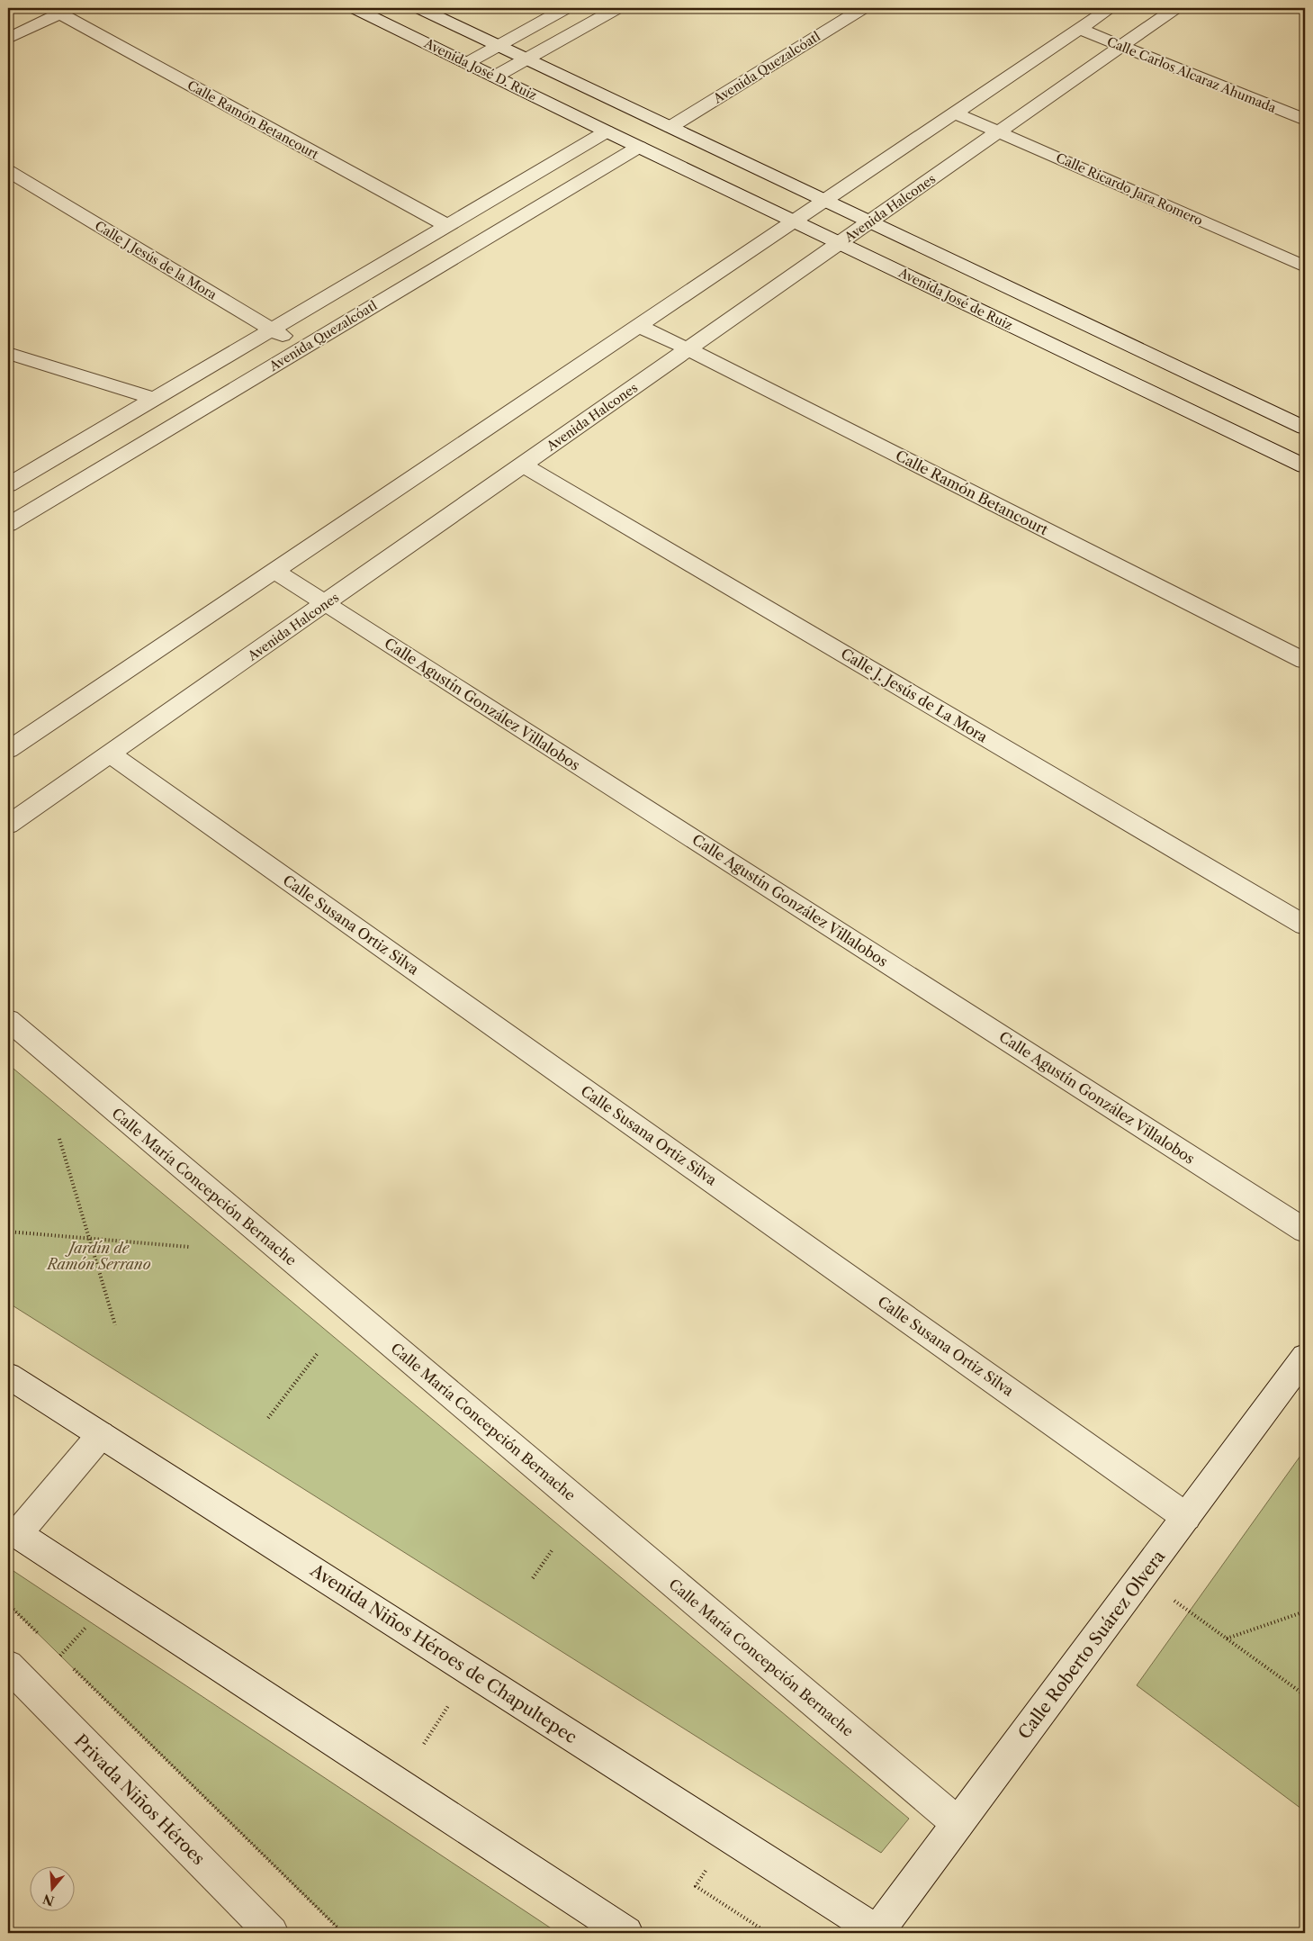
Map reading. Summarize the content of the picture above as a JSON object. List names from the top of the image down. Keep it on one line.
{"streets":{"street":["Avenida Quezalcóatl","Avenida José D. Ruiz","Calle Carlos Alcaraz Ahumada","Calle Ramón Betancourt","Calle Ricardo Jara Romero","Avenida Halcones","Calle J Jesús de la Mora","Avenida José de Ruiz","Calle J. Jesús de La Mora","Calle Agustín González Villalobos","Calle Susana Ortiz Silva","Calle María Concepción Bernache","Calle Roberto Suárez Olvera","Avenida Niños Héroes de Chapultepec","Privada Niños Héroes"]},"crossings":[["Avenida Quezalcóatl","Avenida José D. Ruiz"],["Avenida Quezalcóatl","Calle J Jesús de la Mora"],["Avenida Quezalcóatl","Avenida José de Ruiz"],["Avenida José D. Ruiz","Avenida José de Ruiz"],["Calle Carlos Alcaraz Ahumada","Avenida Halcones"],["Calle Ramón Betancourt","Avenida Halcones"],["Calle Ricardo Jara Romero","Avenida Halcones"],["Avenida Halcones","Avenida José de Ruiz"],["Avenida Halcones","Calle J. Jesús de La Mora"],["Avenida Halcones","Calle Agustín González Villalobos"],["Avenida Halcones","Calle Susana Ortiz Silva"],["Calle Susana Ortiz Silva","Calle Roberto Suárez Olvera"],["Calle María Concepción Bernache","Calle Roberto Suárez Olvera"],["Calle Roberto Suárez Olvera","Avenida Niños Héroes de Chapultepec"]],"parks":["Jardín de Ramón Serrano"],"north":"bottom"}
